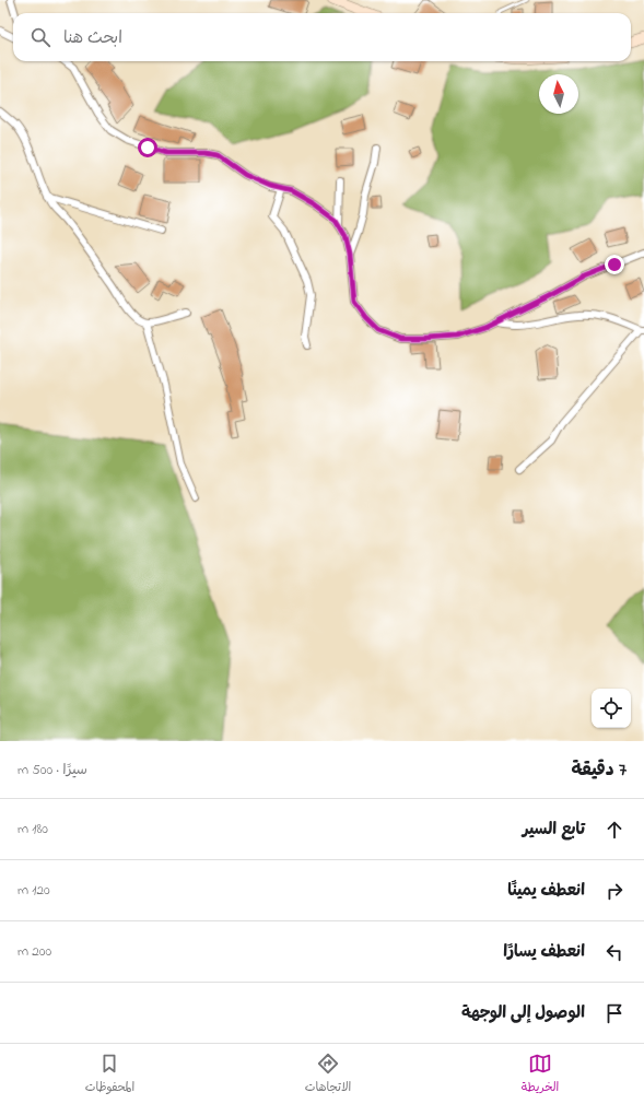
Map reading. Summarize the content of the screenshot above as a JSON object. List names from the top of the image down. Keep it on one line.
{"north":"top","page":{"search":"ابحث هنا","heading":["7 دقيقة","سيرًا · 500 m"],"list":[["تابع السير","180 m"],["انعطف يمينًا","120 m"],["انعطف يسارًا","200 m"],"الوصول إلى الوجهة"],"nav":["الخريطة","الاتجاهات","المحفوظات"]}}
